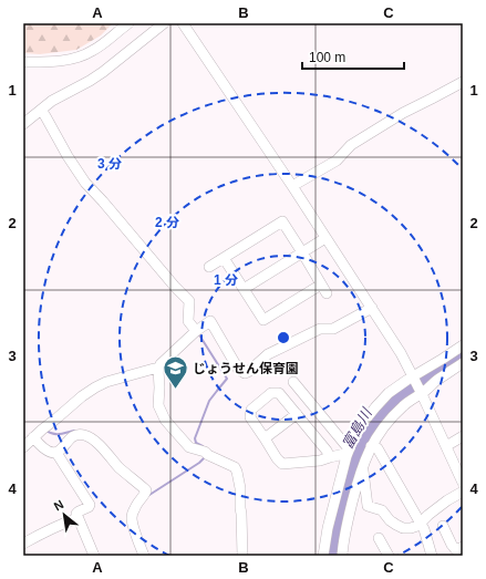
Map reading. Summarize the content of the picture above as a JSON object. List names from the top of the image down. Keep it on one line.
{"water":["富島川"],"places":{"school or university":["じょうせん保育園"]},"scale_bar":"100 m","north":"top left","grid":{"columns":["A","B","C"],"rows":["1","2","3","4"]},"rings":["3 分","2 分","1 分"]}
